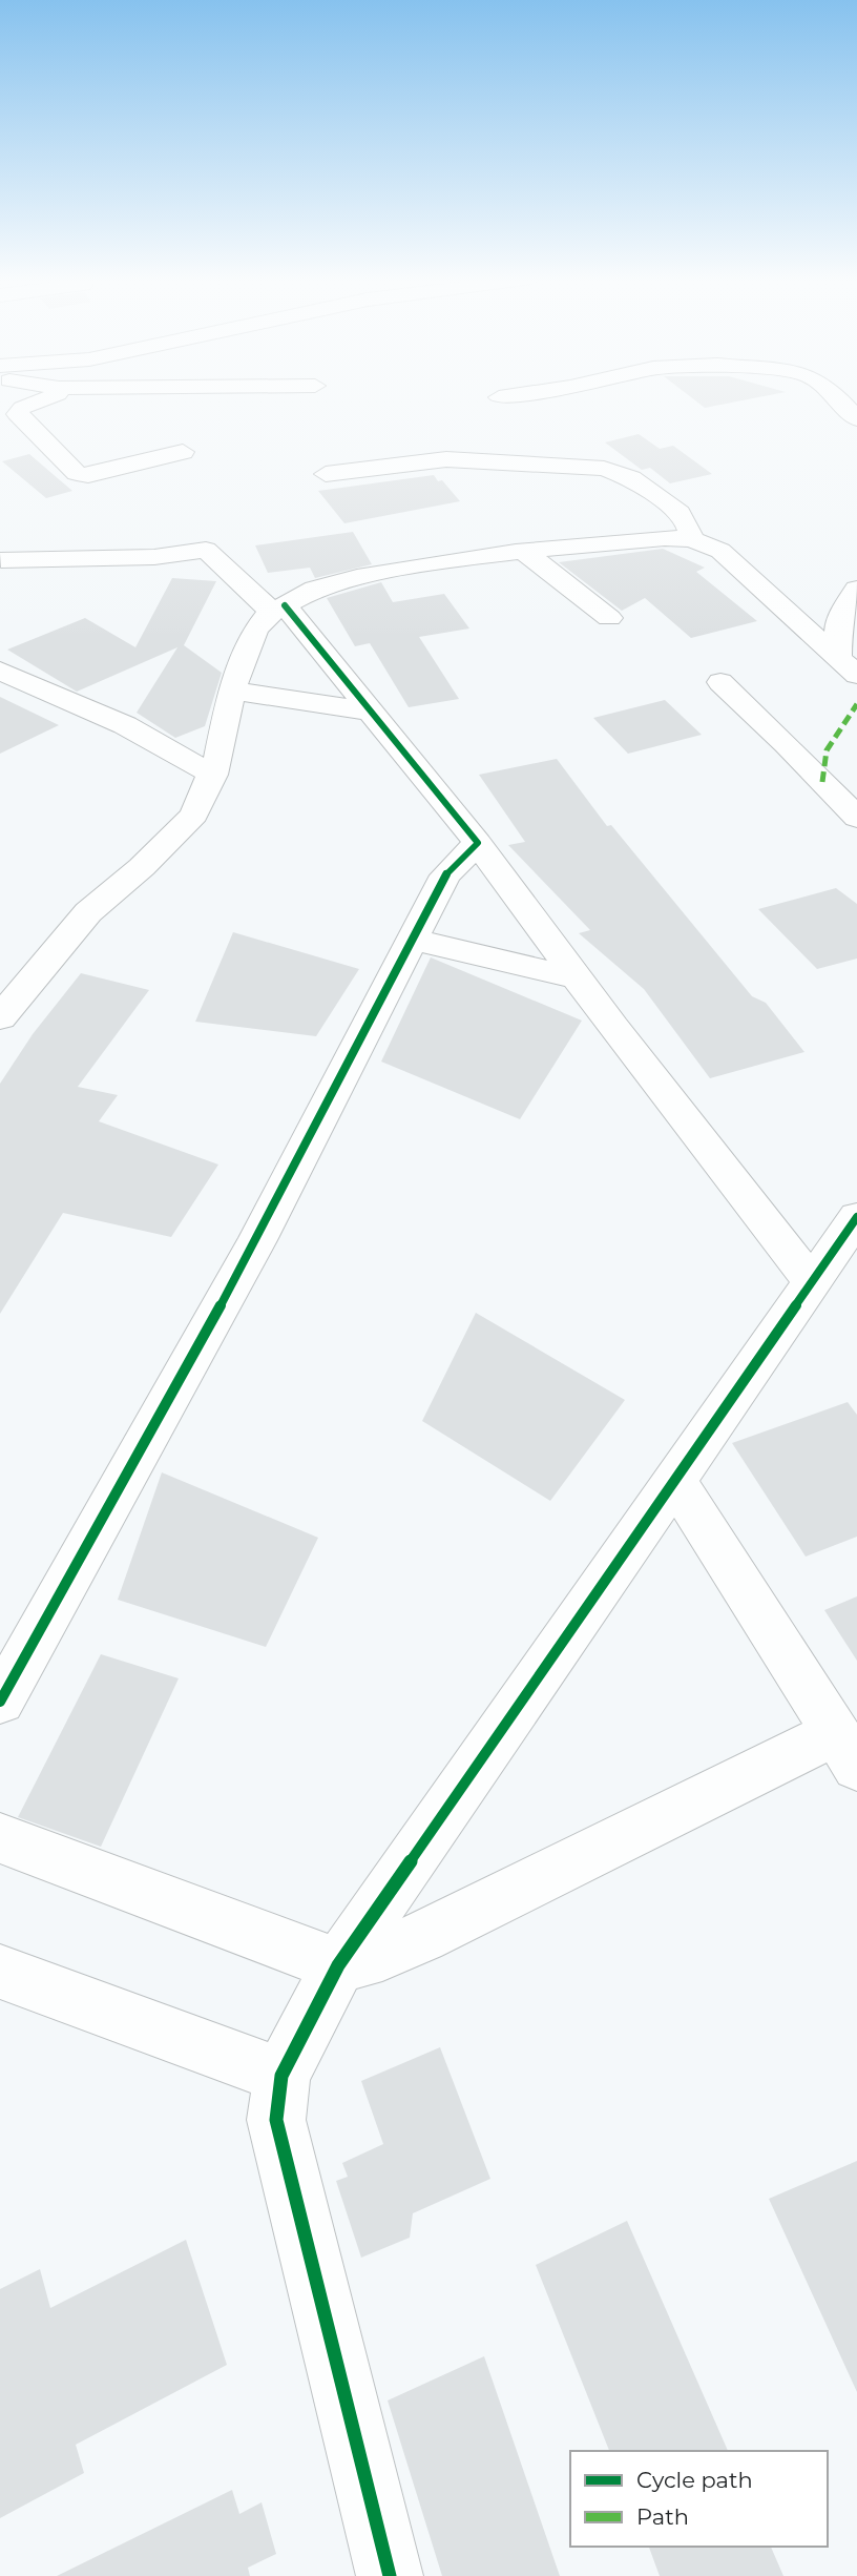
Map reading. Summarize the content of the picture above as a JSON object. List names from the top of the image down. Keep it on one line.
{"legend":["Cycle path","Path"]}
